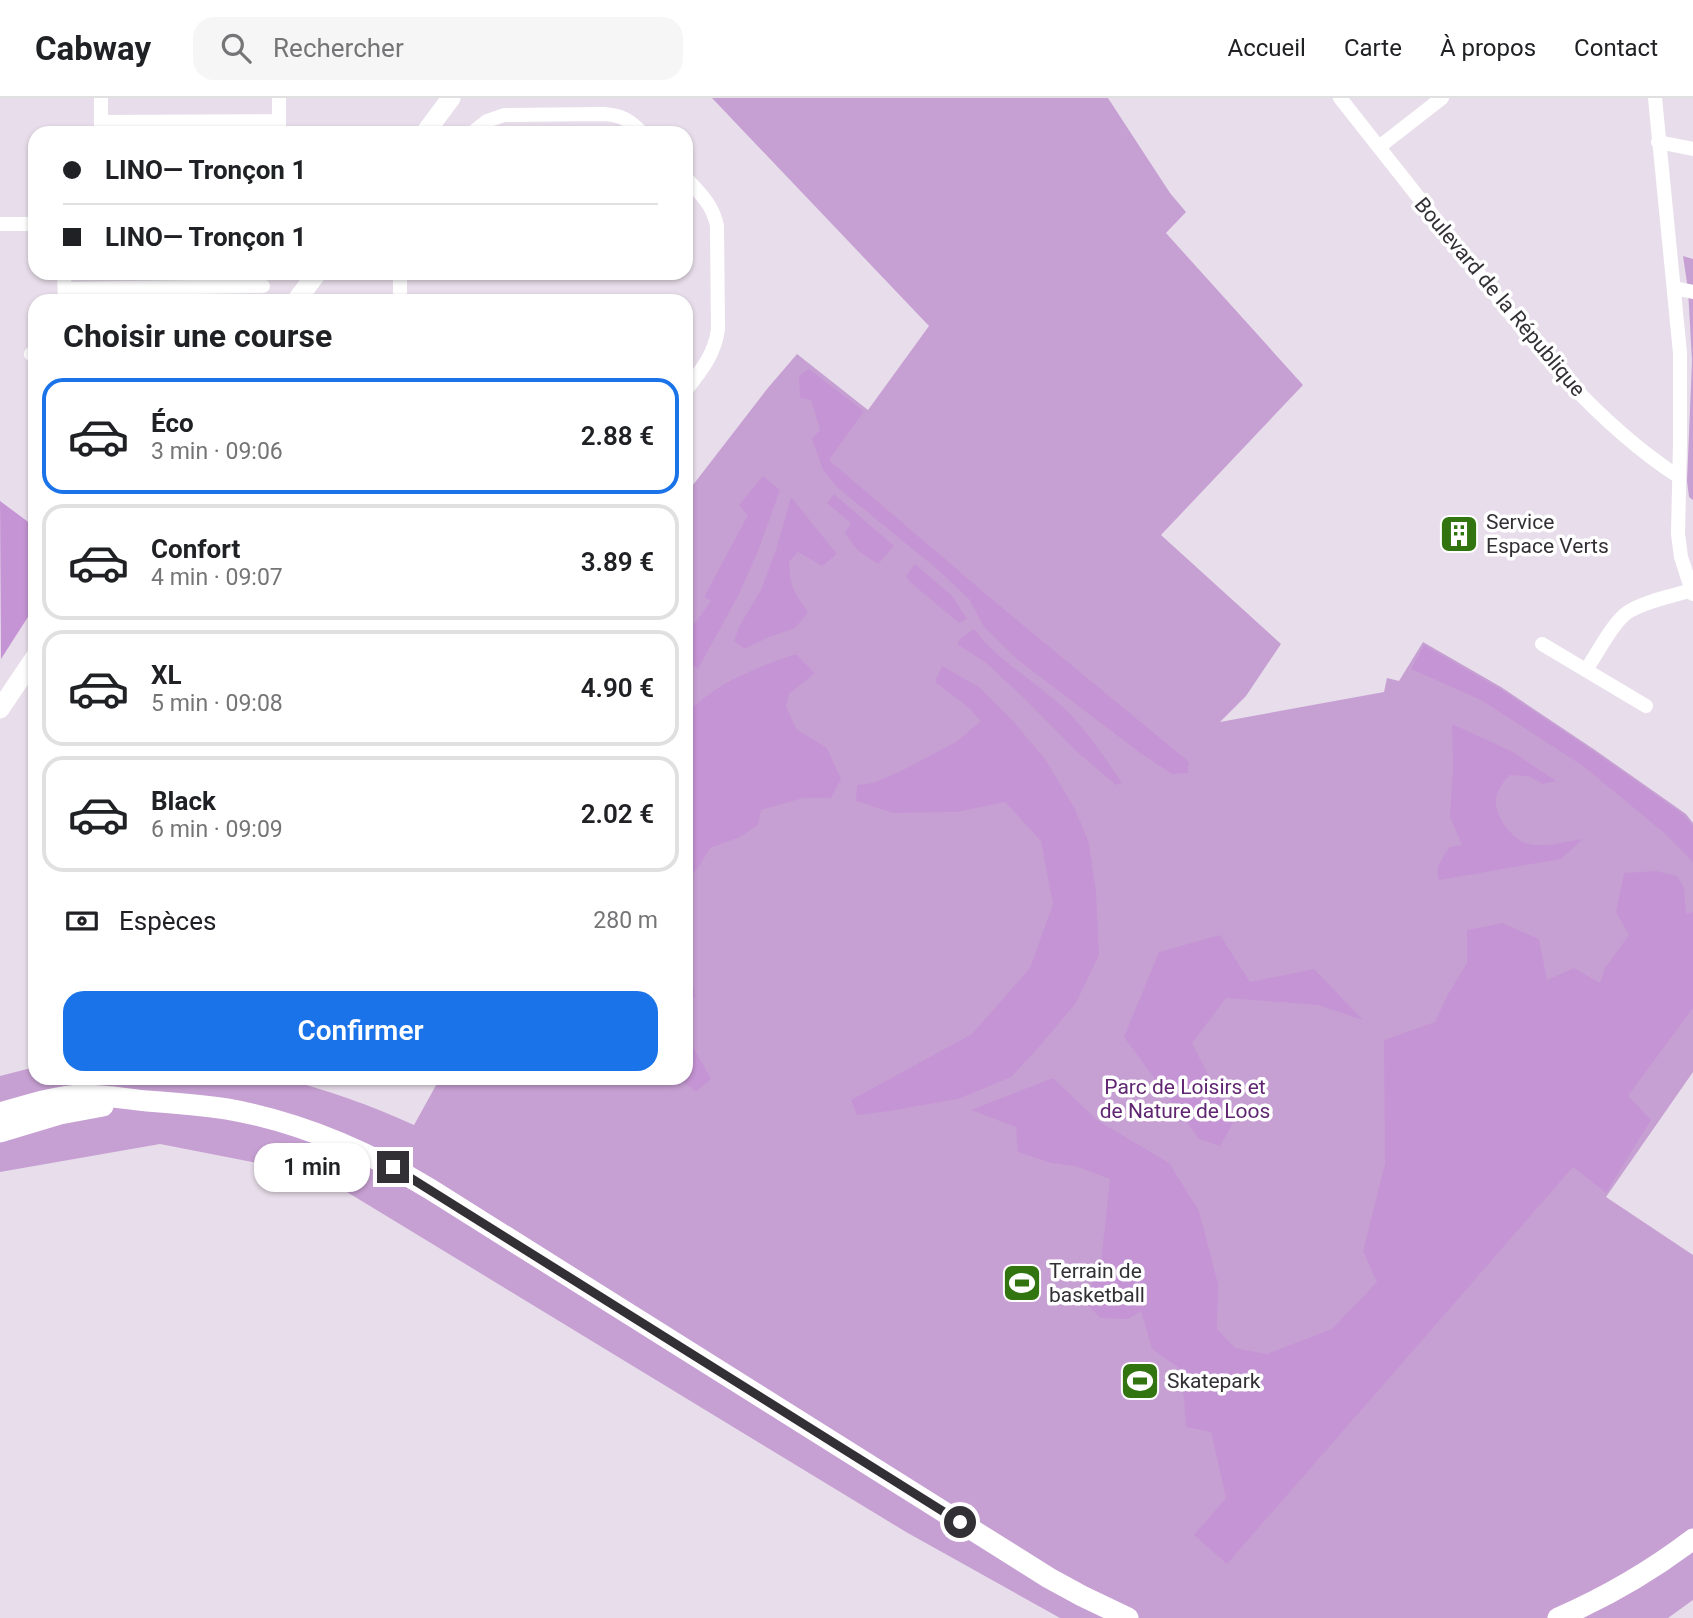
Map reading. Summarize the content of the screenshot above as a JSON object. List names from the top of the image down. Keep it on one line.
{"streets":{"street":["Boulevard de la République"]},"parks":["Parc de Loisirs et de Nature de Loos"],"places":{"building":["Service Espace Verts"],"sports":["Terrain de basketball","Skatepark"]},"page":{"header":"Cabway","search":"Rechercher","nav":["Accueil","Carte","À propos","Contact"],"banner":["LINO— Tronçon 1","LINO— Tronçon 1"],"heading":"Choisir une course","list":[{"name":"Éco","note":"3 min · 09:06","value":"2.88 €"},{"name":"Confort","note":"4 min · 09:07","value":"3.89 €"},{"name":"XL","note":"5 min · 09:08","value":"4.90 €"},{"name":"Black","note":"6 min · 09:09","value":"2.02 €"}],"pay":["Espèces","280 m"],"buttons":"Confirmer","bubble":"1 min"}}
